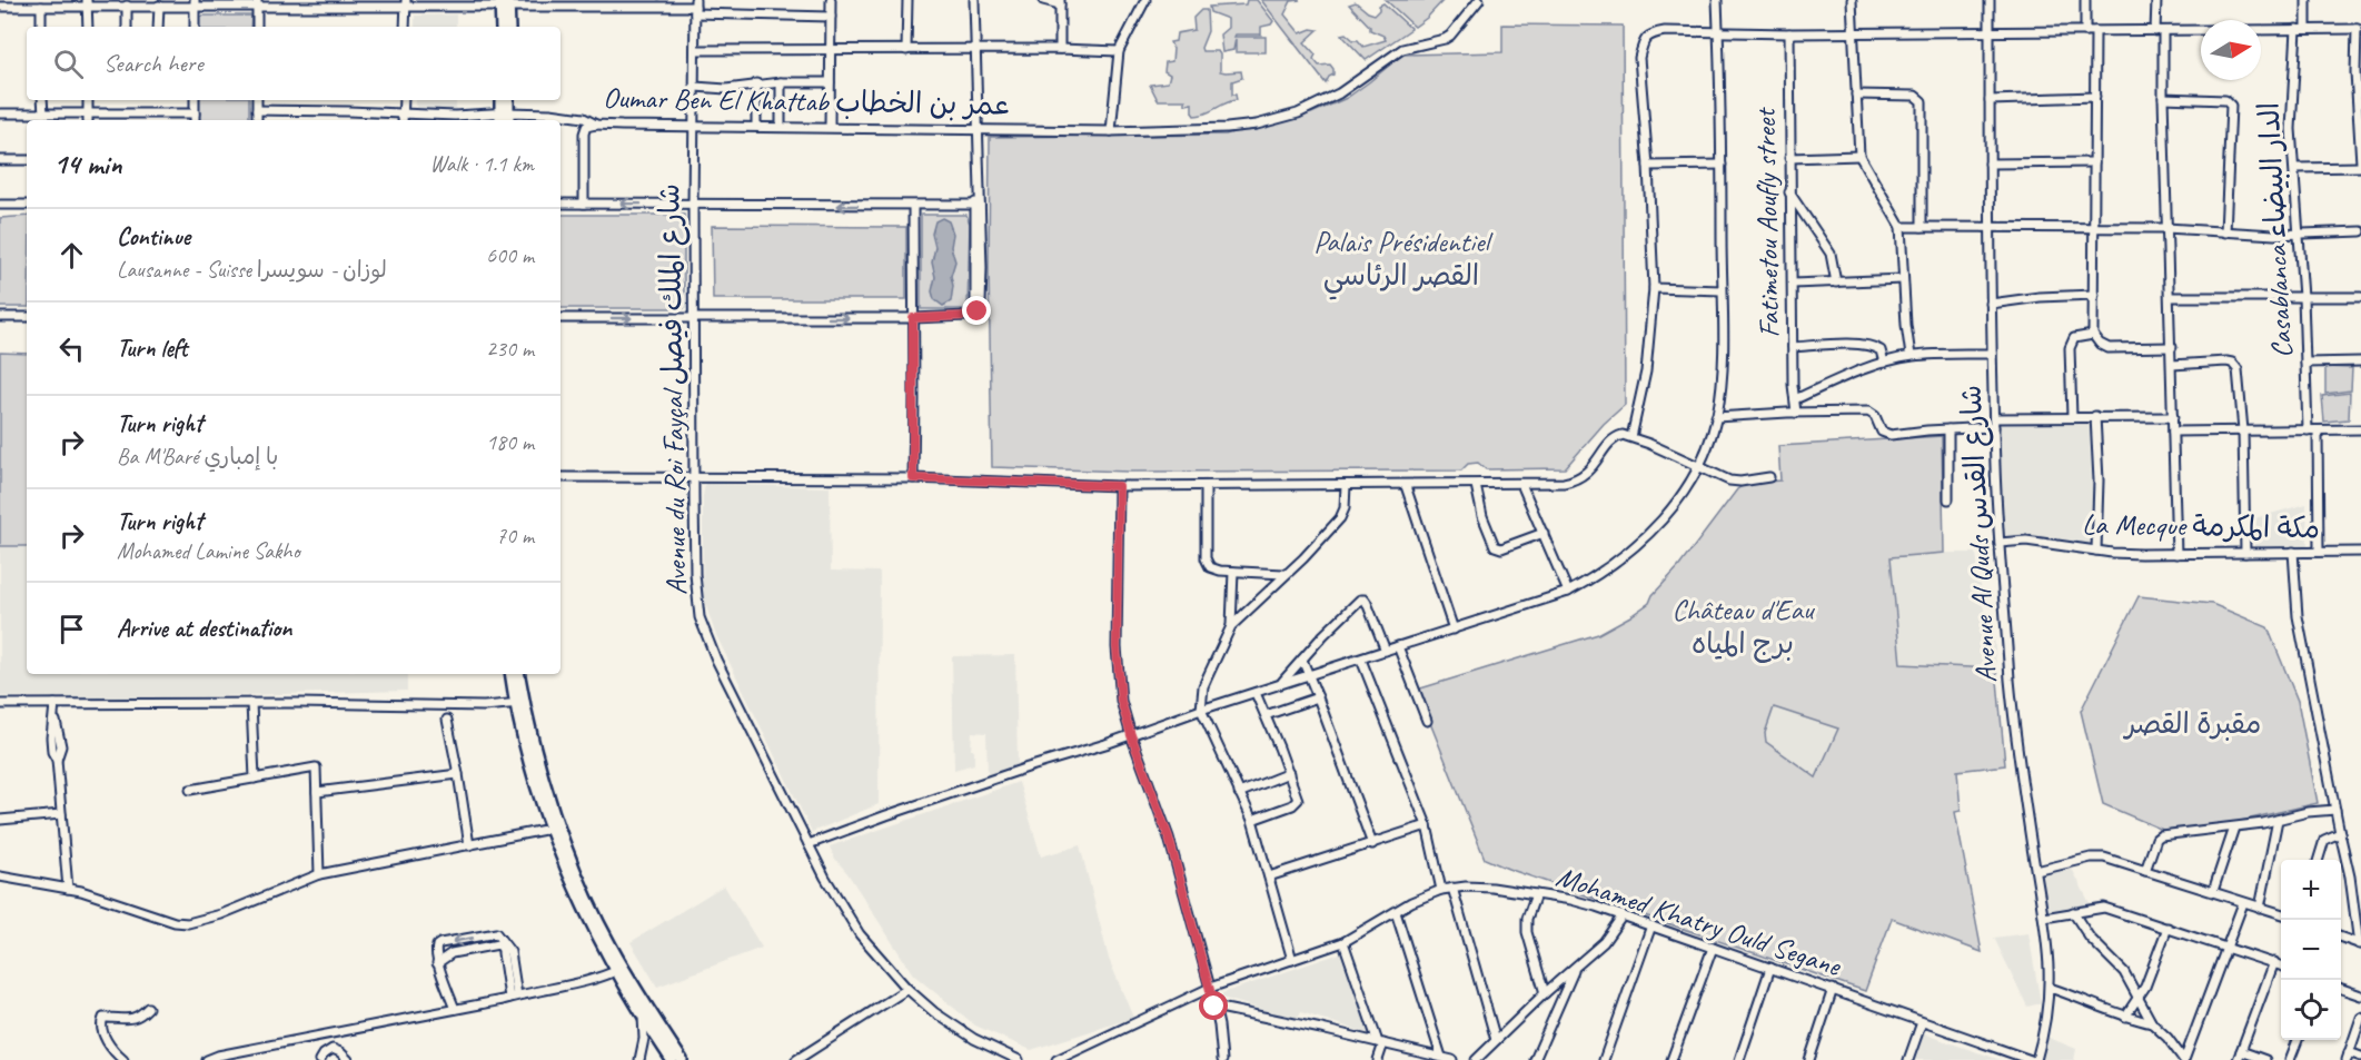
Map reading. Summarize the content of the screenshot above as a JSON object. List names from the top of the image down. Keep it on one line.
{"streets":{"street":["Oumar Ben El Khattab عمر بن الخطاب","Fatimetou Aoufly street","Casablanca الدار البيضاء","Avenue du Roi Fayçal شارع الملك فيصل","La Mecque مكة المكرمة","Avenue Al Quds شارع القدس","Mohamed Khatry Ould Segane"]},"crossings":[["Oumar Ben El Khattab عمر بن الخطاب","Avenue du Roi Fayçal شارع الملك فيصل"],["La Mecque مكة المكرمة","Avenue Al Quds شارع القدس"]],"parks":["Palais Présidentiel القصر الرئاسي","Château d'Eau برج المياه","مقبرة القصر"],"north":"right","page":{"search":"Search here","heading":["14 min","Walk · 1.1 km"],"list":[["Continue","Lausanne - Suisse لوزان - سويسرا","600 m"],["Turn left","230 m"],["Turn right","Ba M'Baré با إمباري","180 m"],["Turn right","Mohamed Lamine Sakho","70 m"],"Arrive at destination"],"map_buttons":["+","−"]}}
